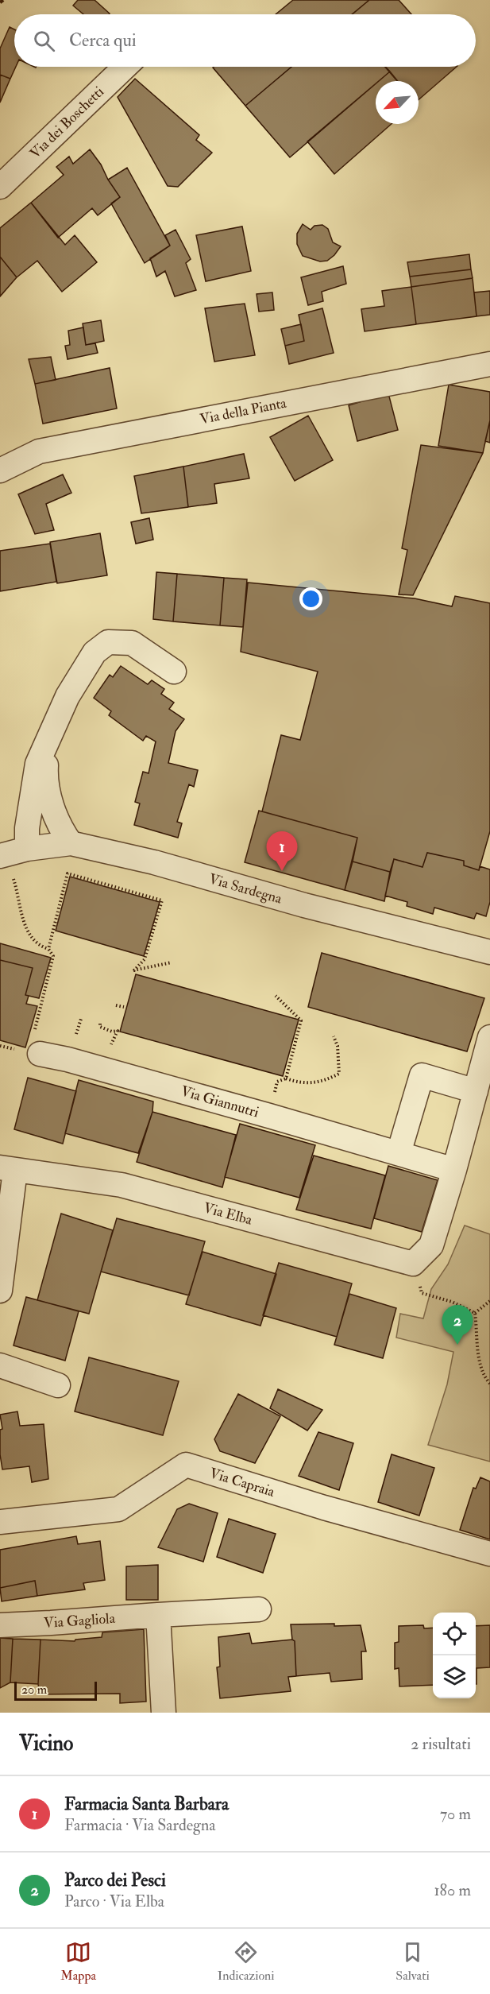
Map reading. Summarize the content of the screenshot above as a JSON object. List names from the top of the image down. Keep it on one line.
{"streets":{"street":["Via dei Boschetti","Via della Pianta","Via Sardegna","Via Giannutri","Via Elba","Via Capraia","Via Gagliola"]},"scale_bar":"20 m","north":"bottom left","page":{"search":"Cerca qui","pins":["1","2"],"scale":"20 m","heading":["Vicino","2 risultati"],"list":[{"mark":"1","name":"Farmacia Santa Barbara","note":"Farmacia · Via Sardegna","value":"70 m"},{"mark":"2","name":"Parco dei Pesci","note":"Parco · Via Elba","value":"180 m"}],"nav":["Mappa","Indicazioni","Salvati"]}}
